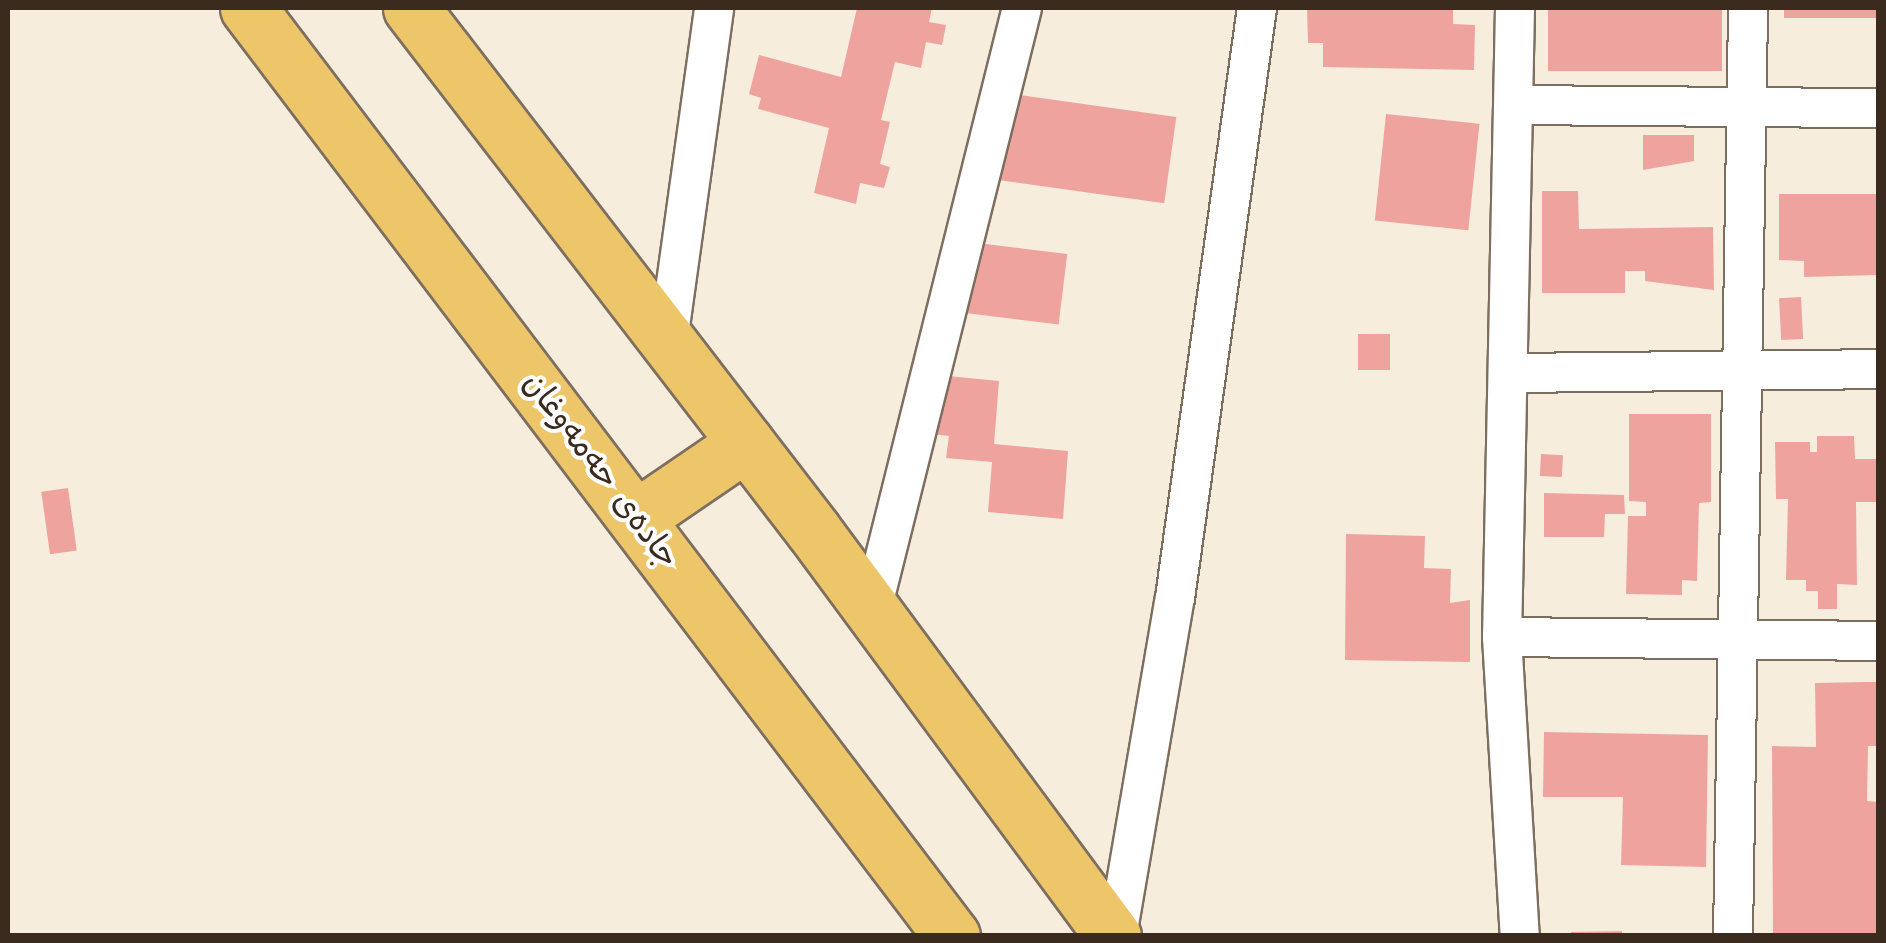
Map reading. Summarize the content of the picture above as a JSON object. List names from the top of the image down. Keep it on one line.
{"streets":{"main road":["جادەی حەمەوغان"]}}
